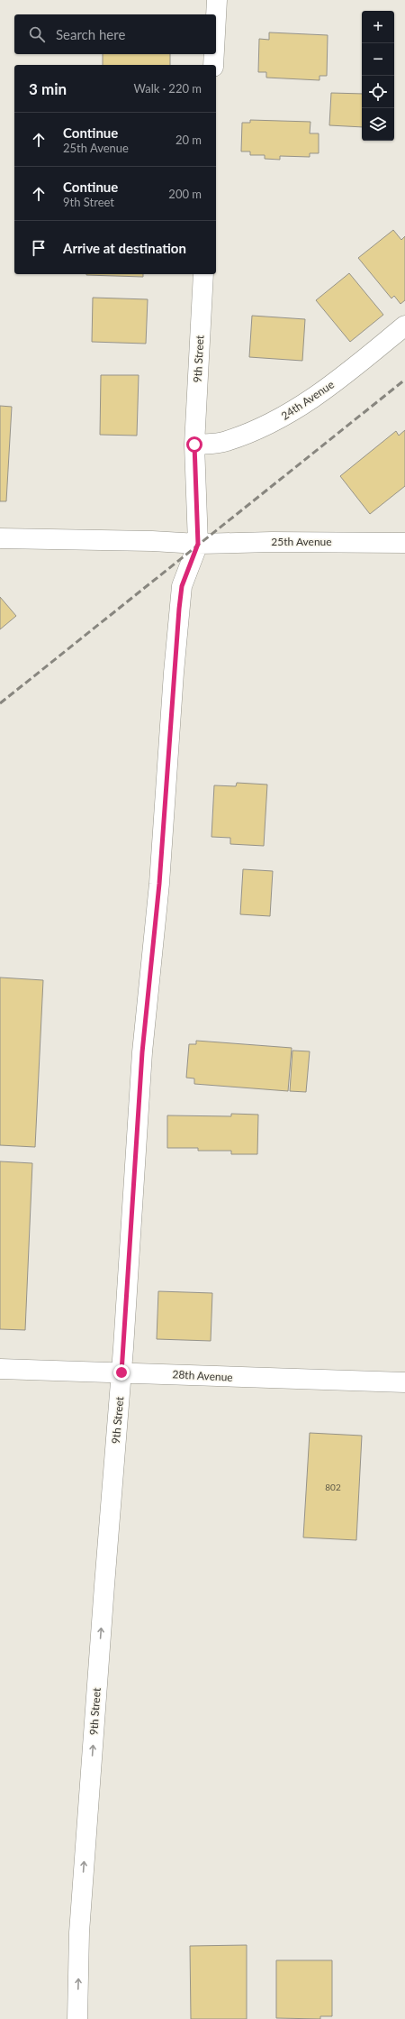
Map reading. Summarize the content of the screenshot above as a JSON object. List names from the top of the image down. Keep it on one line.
{"streets":{"street":["9th Street","24th Avenue","25th Avenue","28th Avenue"]},"crossings":[["9th Street","24th Avenue"],["9th Street","25th Avenue"],["9th Street","28th Avenue"]],"one_way":["9th Street"],"house_numbers":["802"],"page":{"map_buttons":["+","−"],"search":"Search here","heading":["3 min","Walk · 220 m"],"list":[["Continue","25th Avenue","20 m"],["Continue","9th Street","200 m"],"Arrive at destination"]}}
